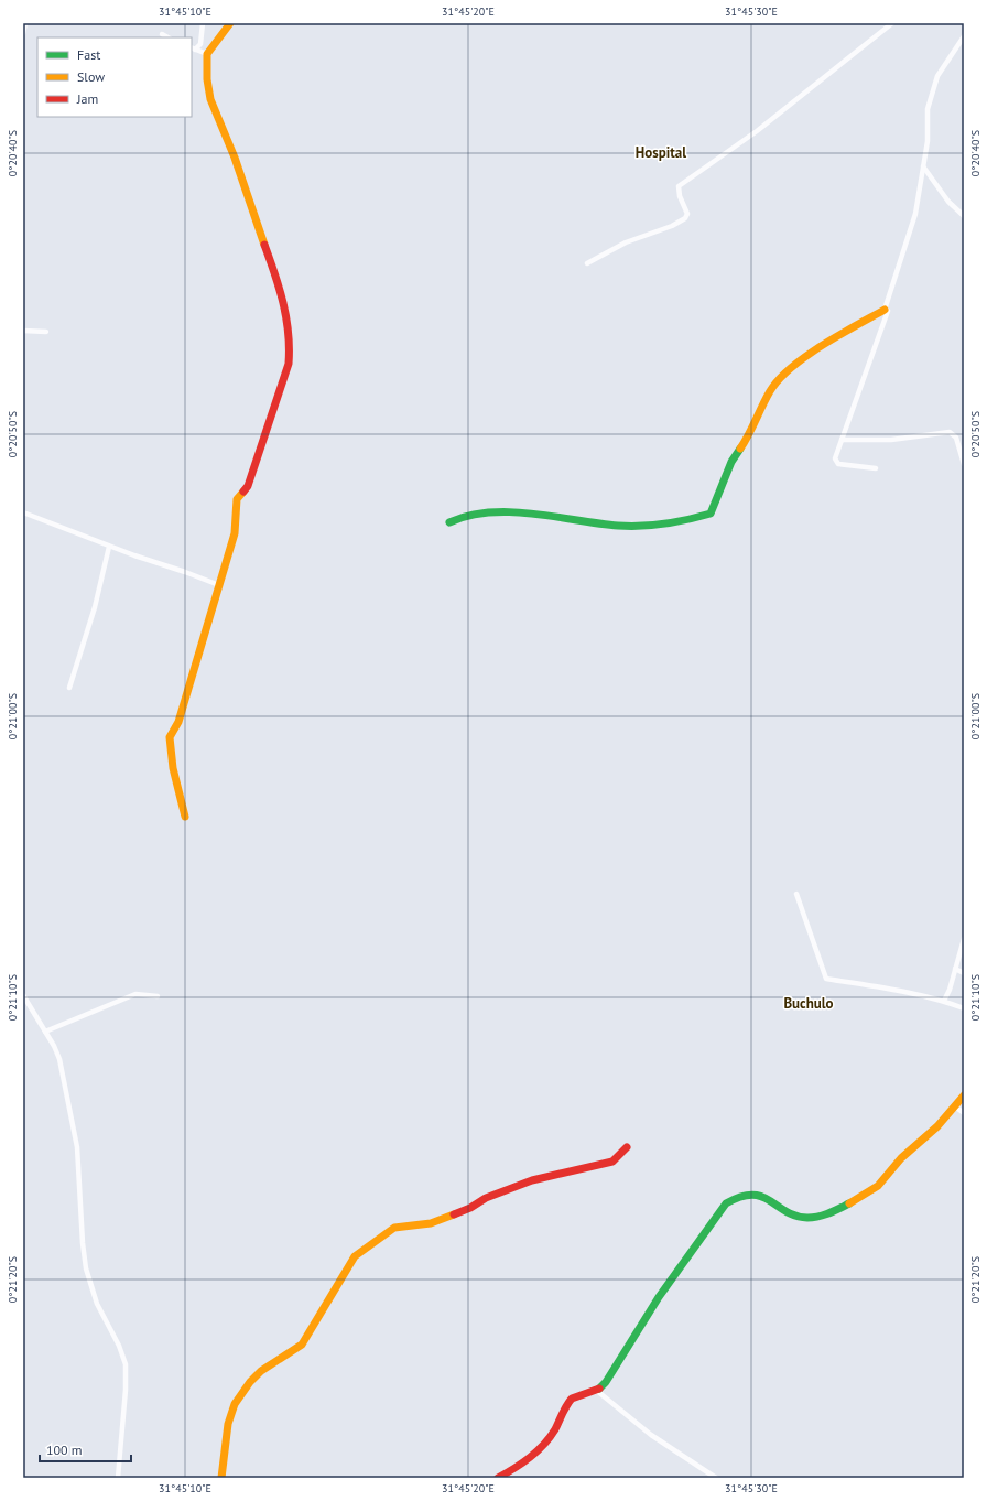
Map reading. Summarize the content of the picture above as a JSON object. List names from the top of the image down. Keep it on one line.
{"districts":["Hospital","Buchulo"],"legend":["Fast","Slow","Jam"],"scale_bar":"100 m","coordinates":["31°45'10\"E","31°45'20\"E","31°45'30\"E","0°20'40\"S","0°20'50\"S","0°21'00\"S","0°21'10\"S","0°21'20\"S"]}
